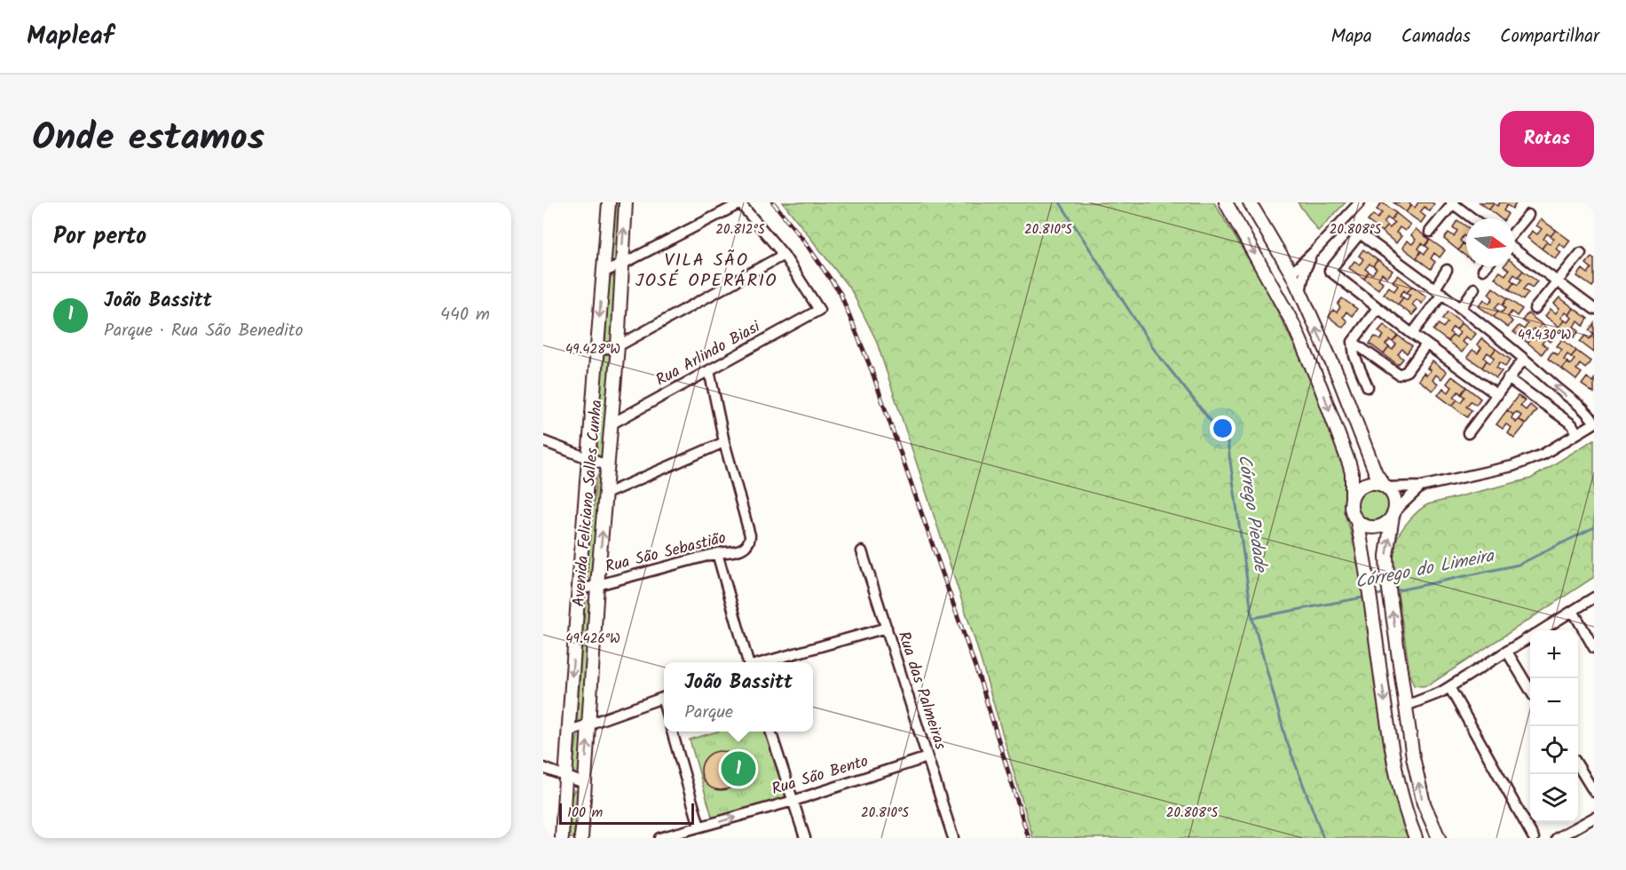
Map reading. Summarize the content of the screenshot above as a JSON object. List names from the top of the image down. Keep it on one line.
{"streets":{"main road":["Avenida Feliciano Salles Cunha"],"street":["Rua Arlindo Biasi","Rua São Sebastião","Rua das Palmeiras","Rua São Bento"]},"crossings":[["Rua Arlindo Biasi","Avenida Feliciano Salles Cunha"],["Avenida Feliciano Salles Cunha","Rua São Sebastião"],["Rua das Palmeiras","Rua São Bento"]],"districts":["VILA SÃO JOSÉ OPERÁRIO"],"water":["Córrego Piedade","Córrego do Limeira"],"scale_bar":"100 m","north":"right","page":{"header":"Mapleaf","nav":["Mapa","Camadas","Compartilhar"],"title":"Onde estamos","buttons":"Rotas","heading":"Por perto","list":[{"mark":"1","name":"João Bassitt","note":"Parque · Rua São Benedito","value":"440 m"}],"map_buttons":["+","−"],"popup":["João Bassitt","Parque"],"pins":"1","scale":"100 m"},"coordinates":["20.812°S","20.810°S","20.808°S","49.430°W","49.428°W","49.426°W"]}
